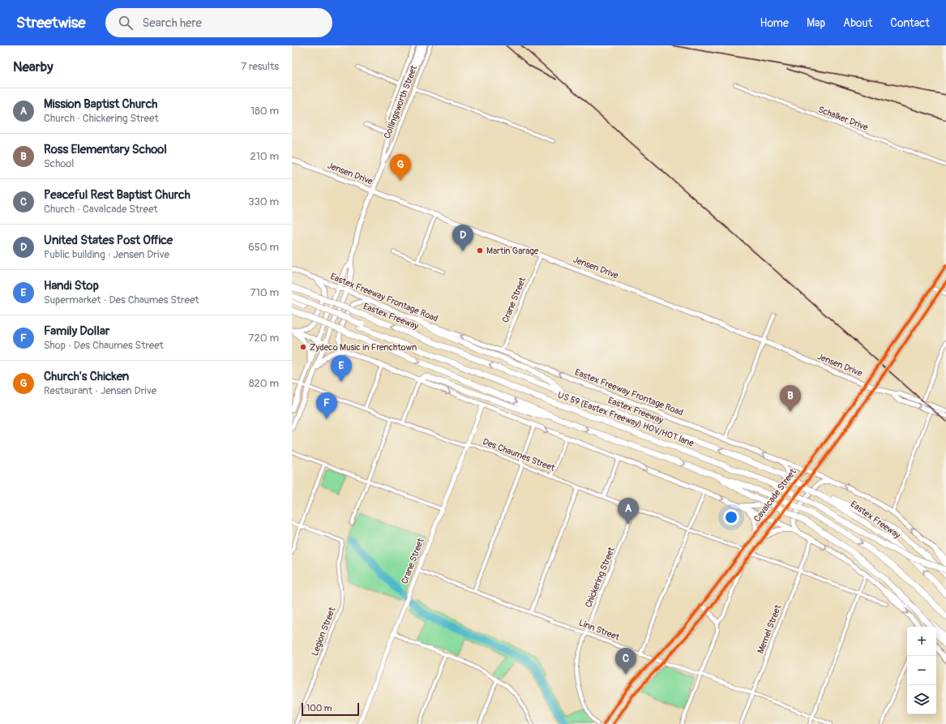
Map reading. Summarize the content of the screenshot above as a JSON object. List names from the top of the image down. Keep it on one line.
{"streets":{"highway":["Eastex Freeway","US 59 (Eastex Freeway) HOV/HOT lane"],"main road":["Collingsworth Street","Jensen Drive","Eastex Freeway Frontage Road","Cavalcade Street"],"street":["Schalker Drive","Crane Street","Des Chaumes Street","Chickering Street","Memel Street","Linn Street","Legion Street"]},"crossings":[["Collingsworth Street","Jensen Drive"],["Collingsworth Street","Eastex Freeway Frontage Road"],["Collingsworth Street","Des Chaumes Street"],["Jensen Drive","Crane Street"],["Jensen Drive","Cavalcade Street"],["Eastex Freeway Frontage Road","Crane Street"],["Eastex Freeway Frontage Road","Cavalcade Street"],["Crane Street","Des Chaumes Street"],["Crane Street","Linn Street"],["Eastex Freeway","US 59 (Eastex Freeway) HOV/HOT lane"],["Des Chaumes Street","Cavalcade Street"],["Des Chaumes Street","Chickering Street"],["Cavalcade Street","Linn Street"],["Chickering Street","Linn Street"],["Memel Street","Linn Street"]],"one_way":["Eastex Freeway Frontage Road"],"places":["Martin Garage","Zydeco Music in Frenchtown"],"scale_bar":"100 m","page":{"header":"Streetwise","search":"Search here","nav":["Home","Map","About","Contact"],"heading":["Nearby","7 results"],"list":[{"mark":"A","name":"Mission Baptist Church","note":"Church · Chickering Street","value":"180 m"},{"mark":"B","name":"Ross Elementary School","note":"School","value":"210 m"},{"mark":"C","name":"Peaceful Rest Baptist Church","note":"Church · Cavalcade Street","value":"330 m"},{"mark":"D","name":"United States Post Office","note":"Public building · Jensen Drive","value":"650 m"},{"mark":"E","name":"Handi Stop","note":"Supermarket · Des Chaumes Street","value":"710 m"},{"mark":"F","name":"Family Dollar","note":"Shop · Des Chaumes Street","value":"720 m"},{"mark":"G","name":"Church's Chicken","note":"Restaurant · Jensen Drive","value":"820 m"}],"pins":["G","D","E","B","F","A","C"],"map_buttons":["+","−"],"scale":"100 m"}}
